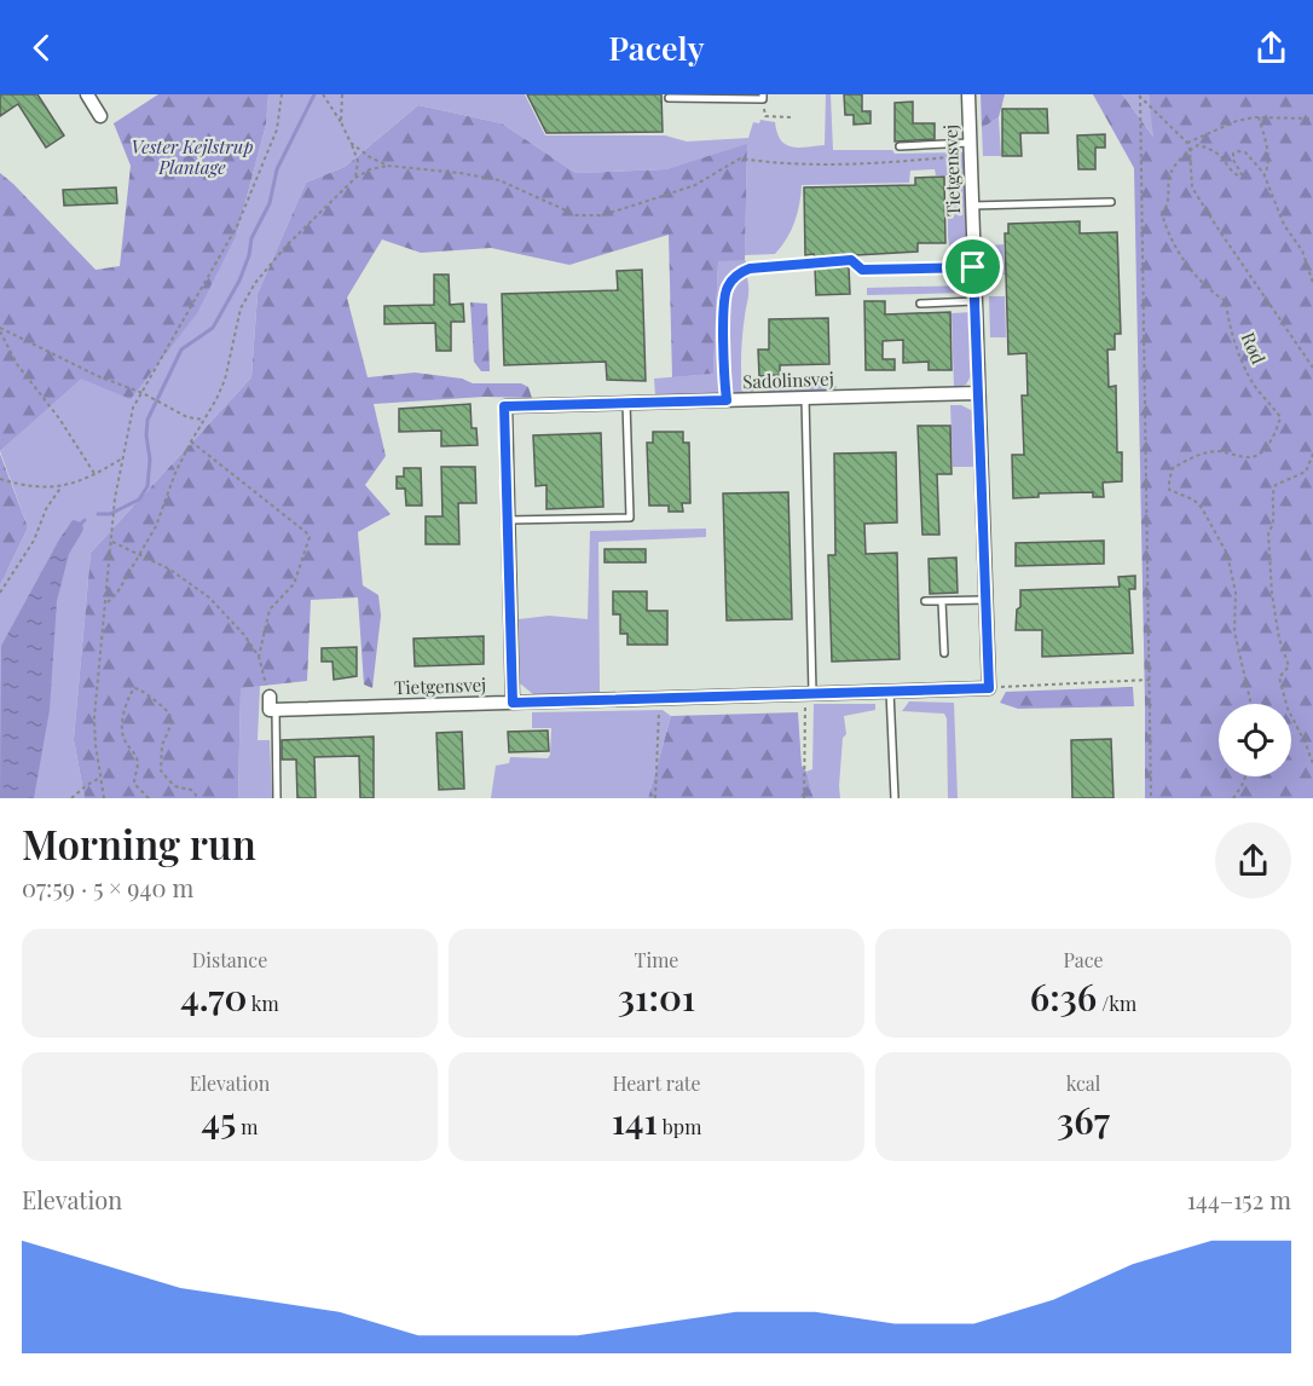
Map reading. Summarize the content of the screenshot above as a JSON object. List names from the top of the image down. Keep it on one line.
{"streets":{"street":["Tietgensvej","Sadolinsvej"],"path":["Rød"]},"crossings":[["Tietgensvej","Sadolinsvej"]],"parks":["Vester Kejlstrup Plantage"],"page":{"header":"Pacely","heading":["Morning run","07:59 · 5 × 940 m"],"stats":[["Distance","4.70 km"],["Time","31:01"],["Pace","6:36 /km"],["Elevation","45 m"],["Heart rate","141 bpm"],["kcal","367"]],"chart":["Elevation","144–152 m"]}}
